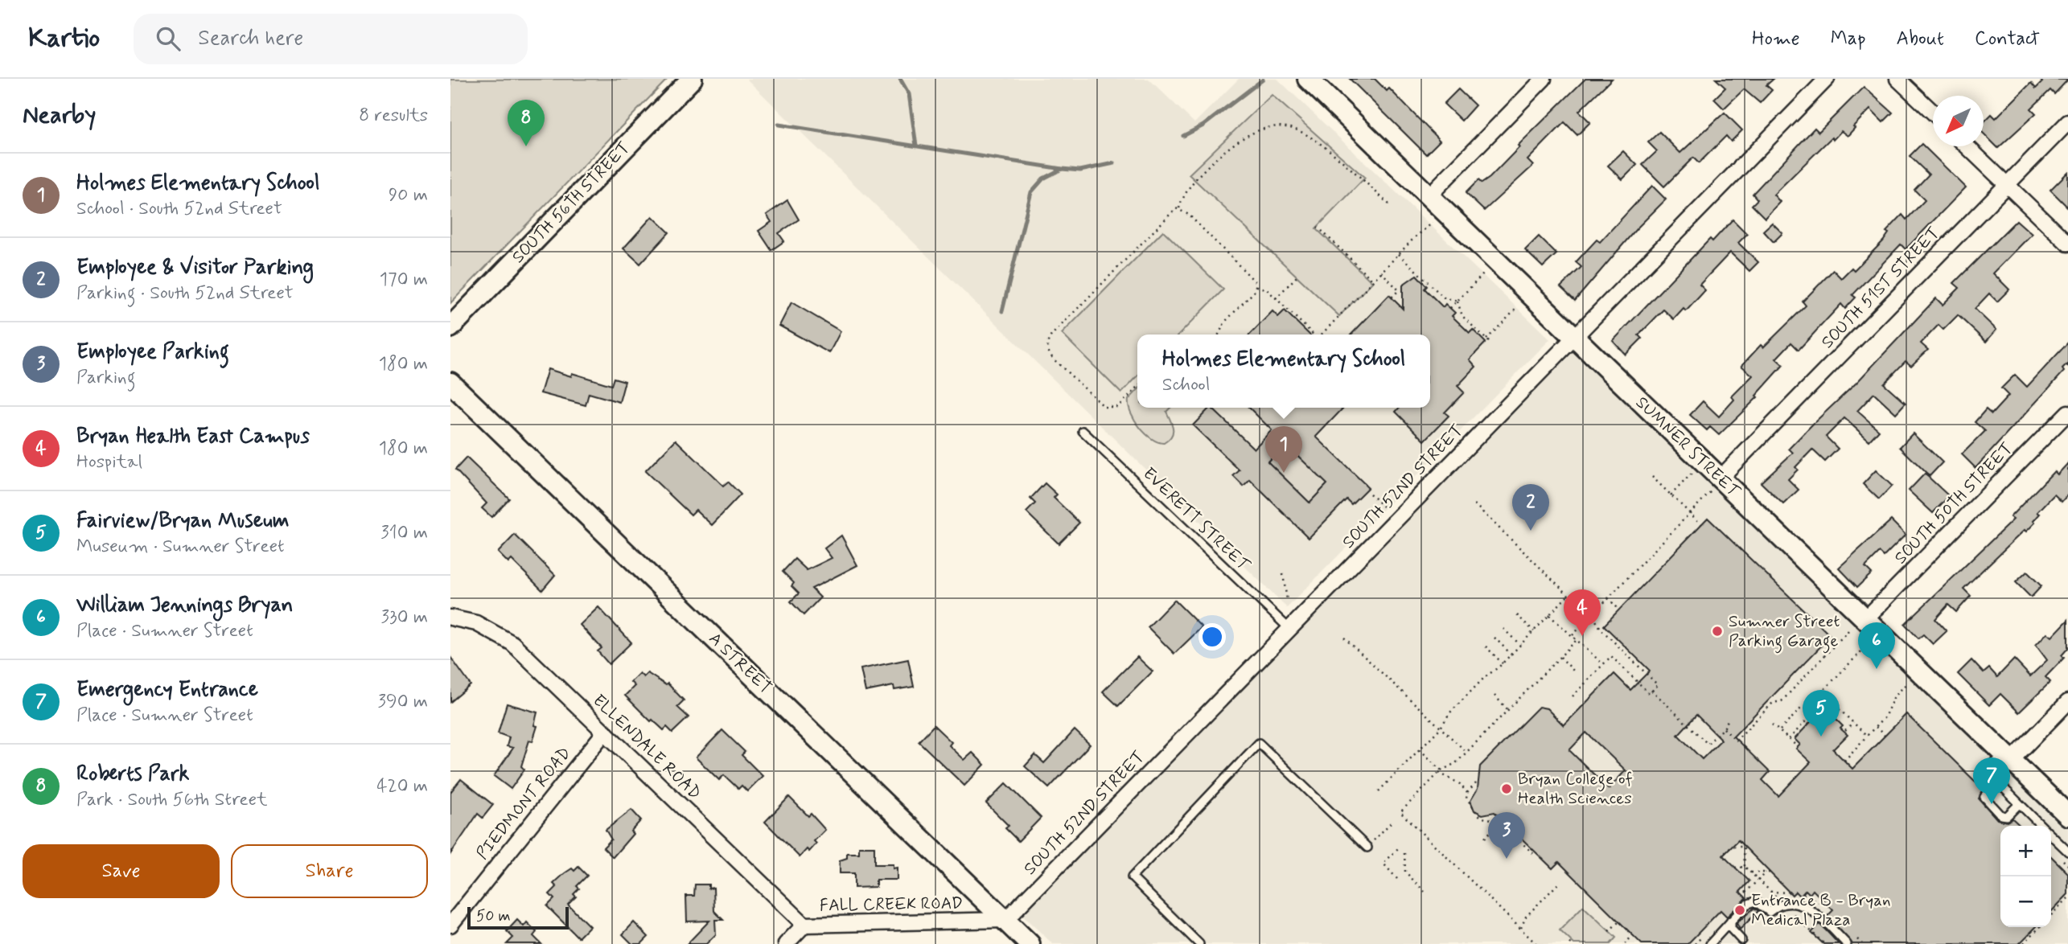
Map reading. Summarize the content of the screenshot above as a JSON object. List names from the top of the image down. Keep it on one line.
{"streets":{"main road":["SOUTH 56TH STREET","SUMNER STREET","A STREET"],"street":["SOUTH 51ST STREET","SOUTH 52ND STREET","SOUTH 50TH STREET","ELLENDALE ROAD","PIEDMONT ROAD","FALL CREEK ROAD"],"lane":["EVERETT STREET"]},"crossings":[["SOUTH 51ST STREET","SUMNER STREET"],["SUMNER STREET","SOUTH 52ND STREET"],["SUMNER STREET","SOUTH 50TH STREET"],["SOUTH 52ND STREET","EVERETT STREET"],["SOUTH 52ND STREET","A STREET"],["SOUTH 52ND STREET","FALL CREEK ROAD"],["A STREET","FALL CREEK ROAD"],["ELLENDALE ROAD","PIEDMONT ROAD"],["ELLENDALE ROAD","FALL CREEK ROAD"]],"places":["Sumner Street Parking Garage","Bryan College of Health Sciences","Entrance B - Bryan Medical Plaza"],"scale_bar":"50 m","north":"bottom left","page":{"header":"Kartio","search":"Search here","nav":["Home","Map","About","Contact"],"heading":["Nearby","8 results"],"pins":["8","1","2","4","6","5","7","3"],"list":[{"mark":"1","name":"Holmes Elementary School","note":"School · South 52nd Street","value":"90 m"},{"mark":"2","name":"Employee & Visitor Parking","note":"Parking · South 52nd Street","value":"170 m"},{"mark":"3","name":"Employee Parking","note":"Parking","value":"180 m"},{"mark":"4","name":"Bryan Health East Campus","note":"Hospital","value":"180 m"},{"mark":"5","name":"Fairview/Bryan Museum","note":"Museum · Sumner Street","value":"310 m"},{"mark":"6","name":"William Jennings Bryan","note":"Place · Sumner Street","value":"330 m"},{"mark":"7","name":"Emergency Entrance","note":"Place · Sumner Street","value":"390 m"},{"mark":"8","name":"Roberts Park","note":"Park · South 56th Street","value":"420 m"}],"popup":["Holmes Elementary School","School"],"map_buttons":["+","−"],"buttons":["Save","Share"],"scale":"50 m"}}
